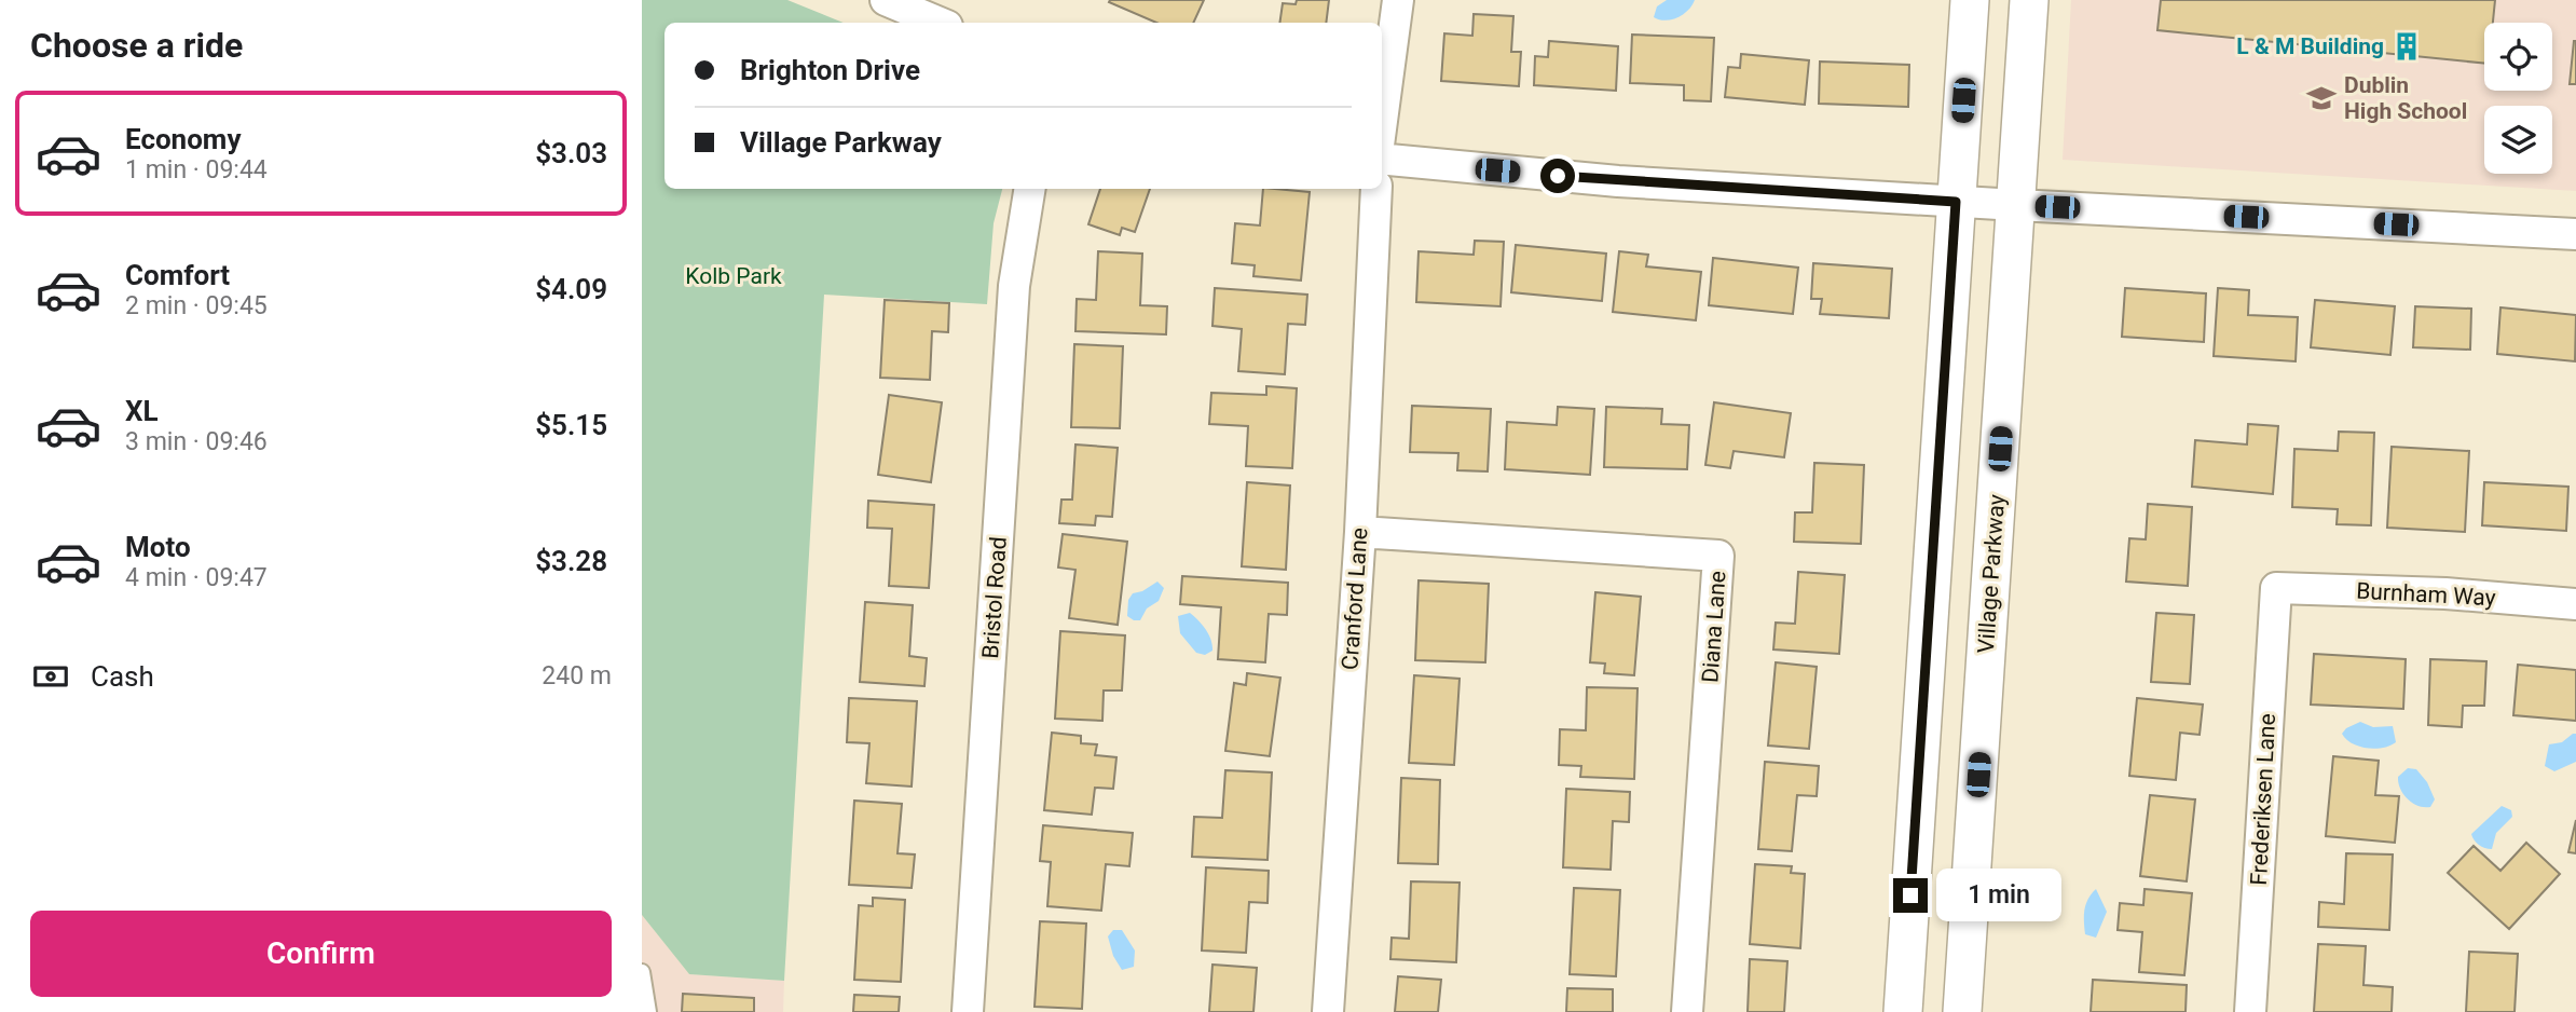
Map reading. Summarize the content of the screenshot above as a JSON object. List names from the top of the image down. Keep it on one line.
{"streets":{"street":["Village Parkway","Burnham Way","Bristol Road","Cranford Lane","Diana Lane","Frederiksen Lane"]},"crossings":[["Burnham Way","Frederiksen Lane"],["Cranford Lane","Diana Lane"]],"parks":["Kolb Park"],"places":{"building":["L & M Building"],"school or university":["Dublin High School"]},"page":{"heading":"Choose a ride","banner":["Brighton Drive","Village Parkway"],"list":[{"name":"Economy","note":"1 min · 09:44","value":"$3.03"},{"name":"Comfort","note":"2 min · 09:45","value":"$4.09"},{"name":"XL","note":"3 min · 09:46","value":"$5.15"},{"name":"Moto","note":"4 min · 09:47","value":"$3.28"}],"pay":["Cash","240 m"],"bubble":"1 min","buttons":"Confirm"}}
